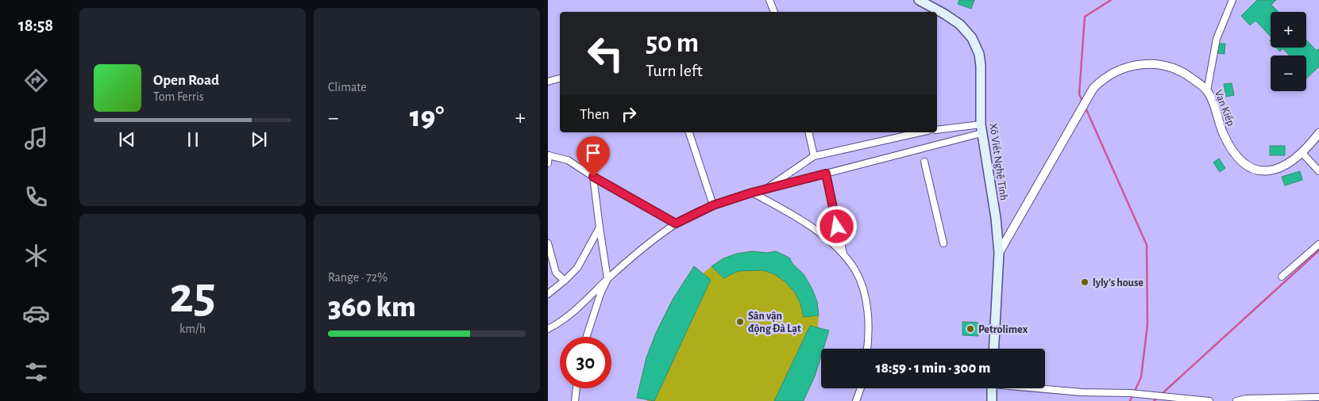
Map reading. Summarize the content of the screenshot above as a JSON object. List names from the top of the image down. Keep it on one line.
{"streets":{"main road":["Xô Viết Nghệ Tĩnh"],"street":["Vạn Kiếp"]},"crossings":[["Vạn Kiếp","Xô Viết Nghệ Tĩnh"]],"places":["lyly’s house","Sân vận động Đà Lạt","Petrolimex"],"page":{"tabs":"18:58","tile":["Climate",["25","km/h"],["Range · 72%","360 km"]],"map_buttons":["+","−"],"turn":["50 m","Turn left"],"song":["Open Road","Tom Ferris"],"then":"Then","heat":["−","19°","+"],"limit":"30","trip":"18:59 · 1 min · 300 m"}}
